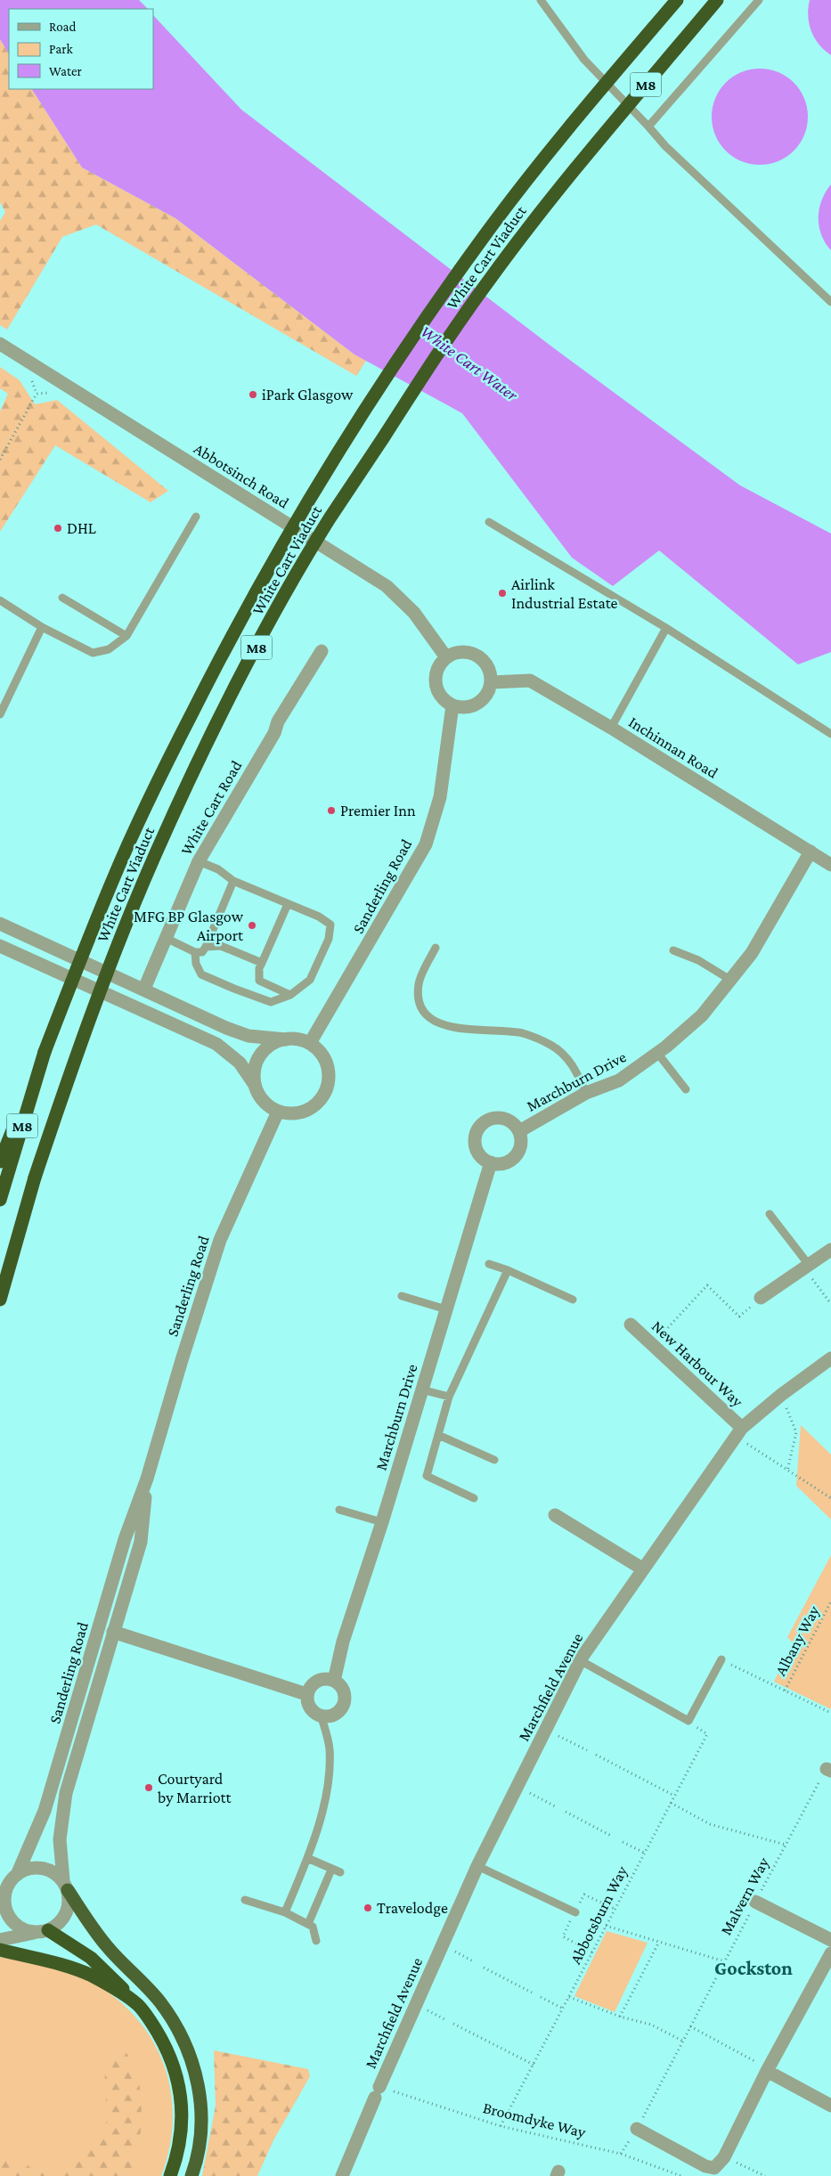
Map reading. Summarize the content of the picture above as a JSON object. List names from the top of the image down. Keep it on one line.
{"streets":{"highway":["M8","White Cart Viaduct"],"street":["Abbotsinch Road","Inchinnan Road","White Cart Road","Sanderling Road","Marchburn Drive","New Harbour Way","Marchfield Avenue"],"path":["Albany Way","Malvern Way","Abbotsburn Way","Broomdyke Way"]},"crossings":[["Abbotsinch Road","Inchinnan Road"],["Abbotsinch Road","Sanderling Road"],["Inchinnan Road","Sanderling Road"],["Inchinnan Road","Marchburn Drive"],["New Harbour Way","Marchfield Avenue"],["Marchfield Avenue","Broomdyke Way"],["Malvern Way","Broomdyke Way"],["Abbotsburn Way","Broomdyke Way"]],"districts":["Gockston"],"water":["White Cart Water"],"places":["iPark Glasgow","DHL","Airlink Industrial Estate","Premier Inn","MFG BP Glasgow Airport","Courtyard by Marriott","Travelodge"],"legend":["Road","Park","Water"]}
